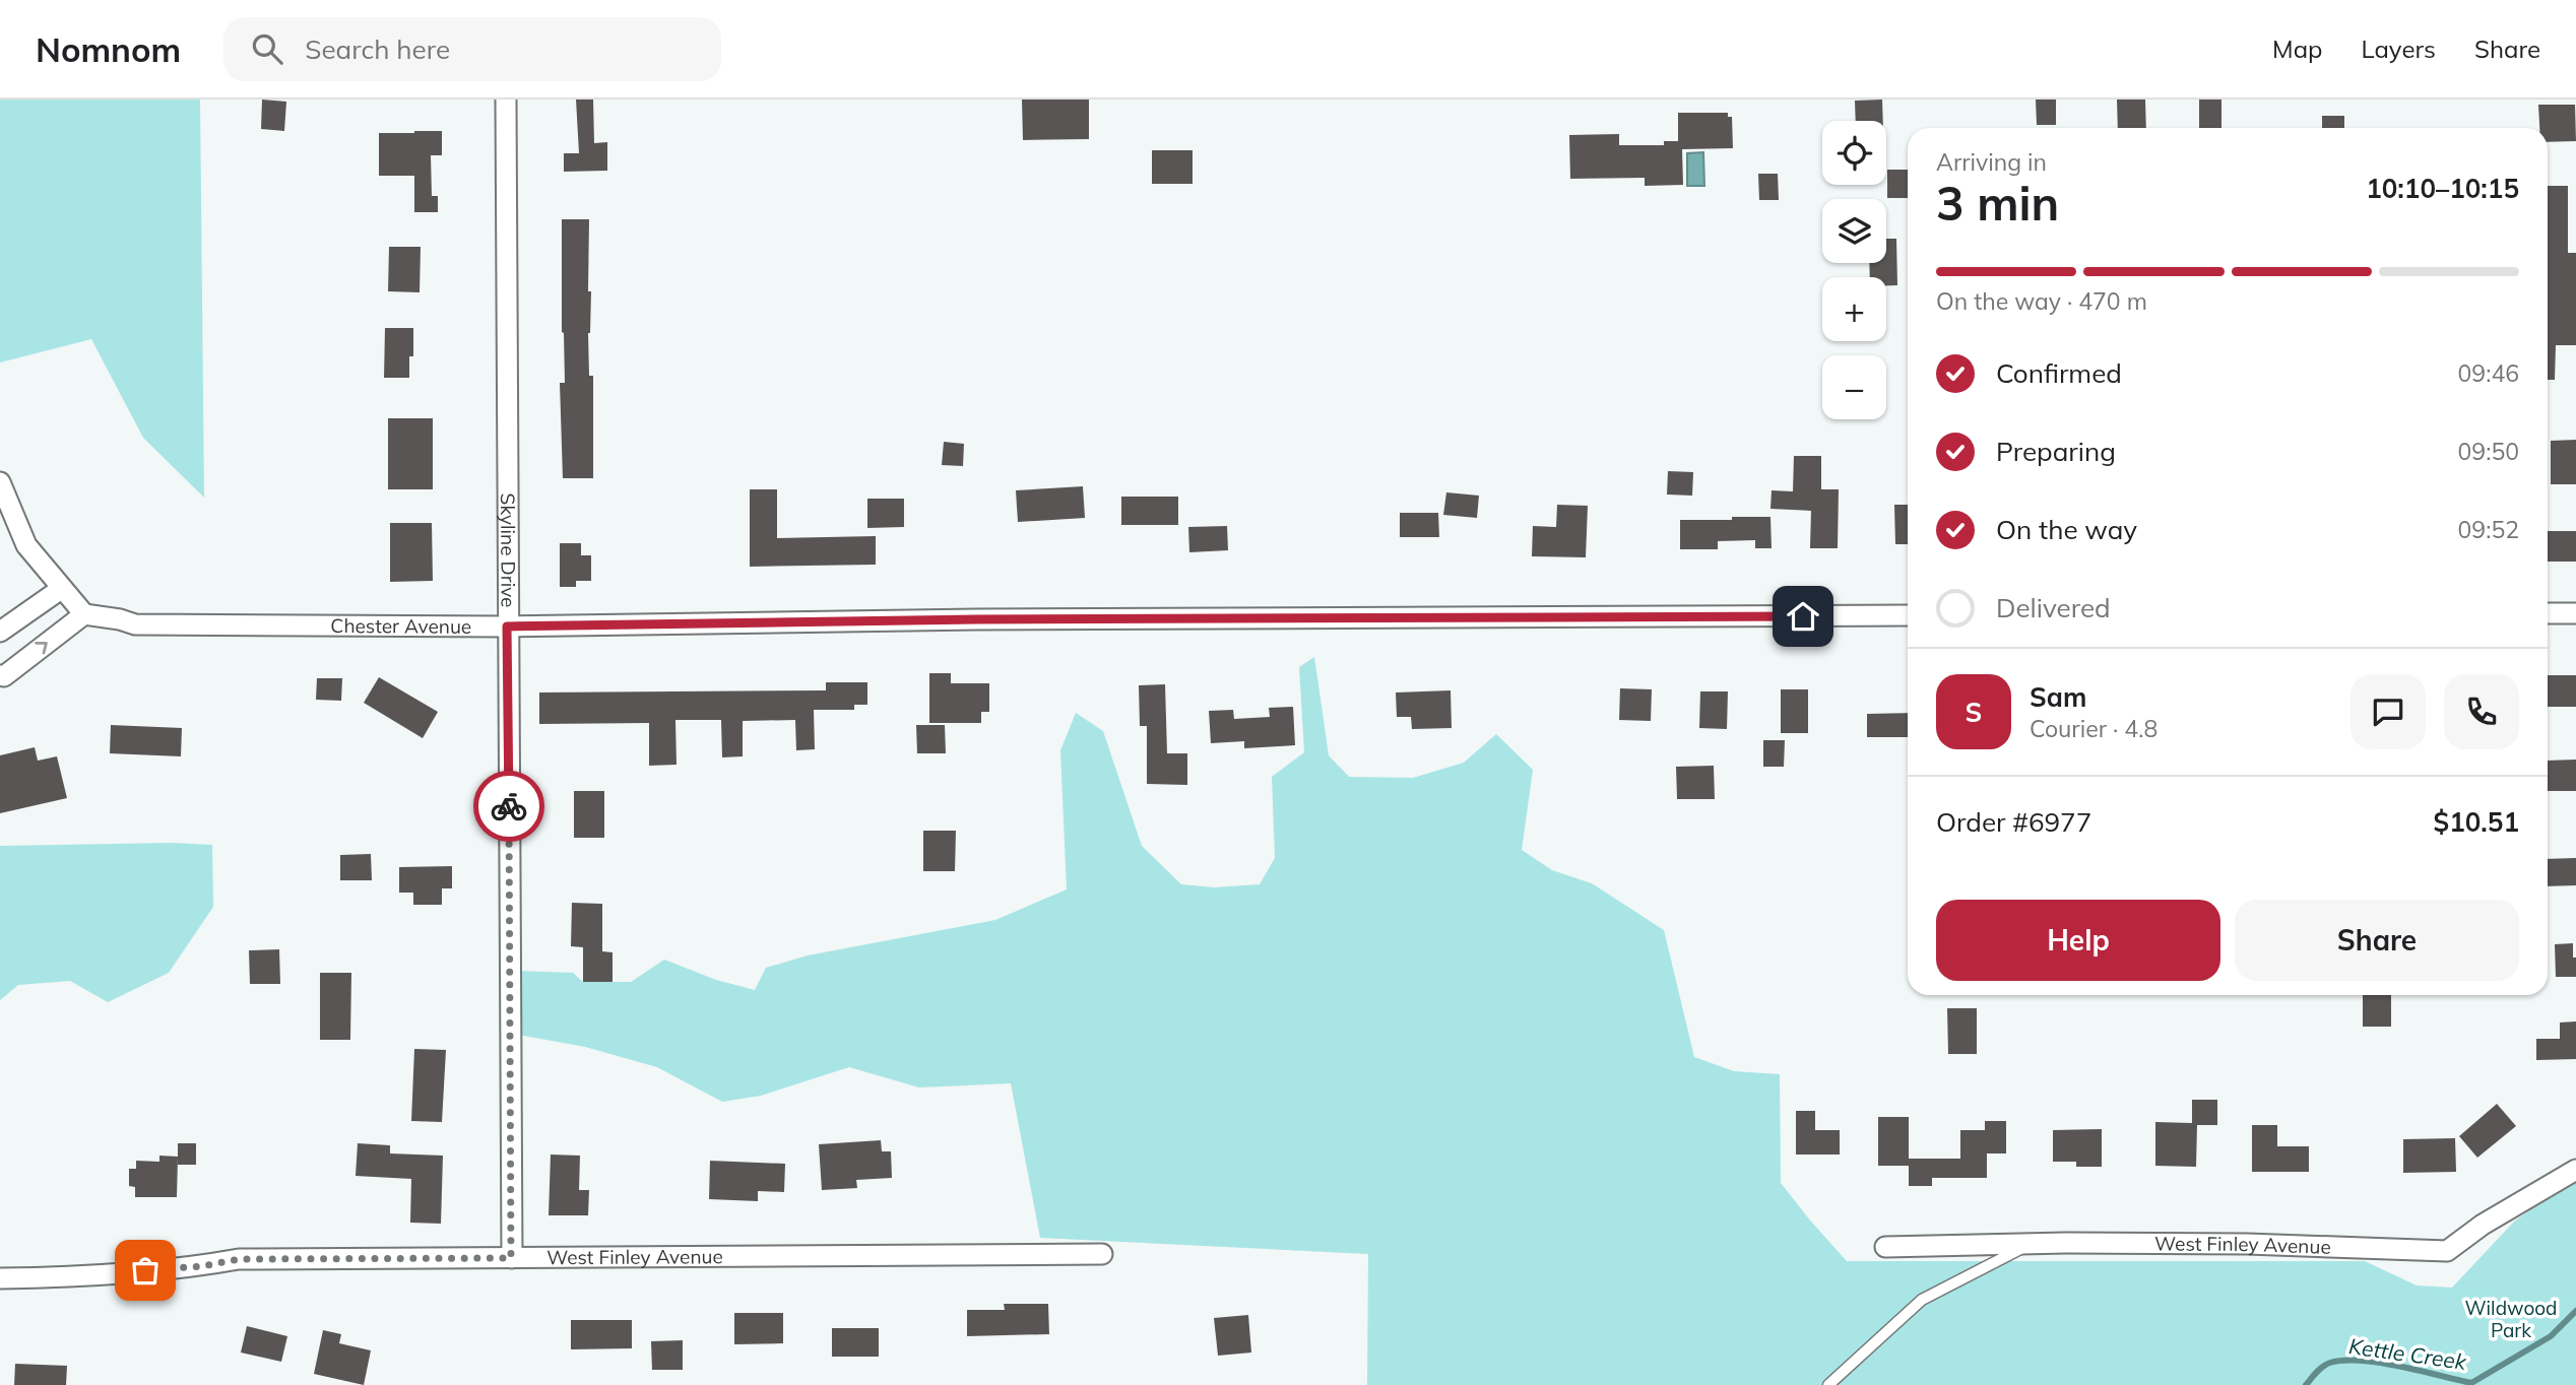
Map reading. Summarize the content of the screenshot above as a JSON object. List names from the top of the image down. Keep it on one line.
{"streets":{"street":["Skyline Drive","Chester Avenue","West Finley Avenue"]},"crossings":[["Skyline Drive","Chester Avenue"],["Skyline Drive","West Finley Avenue"]],"water":["Kettle Creek"],"parks":["Wildwood Park"],"page":{"header":"Nomnom","search":"Search here","nav":["Map","Layers","Share"],"map_buttons":["+","−"],"heading":["3 min","Arriving in","10:10–10:15"],"panel":["Sam","Courier · 4.8","Order #6977","$10.51"],"bar":"On the way · 470 m","list":[["Confirmed","09:46"],["Preparing","09:50"],["On the way","09:52"],"Delivered"],"round":"S","buttons":["Help","Share"]}}
